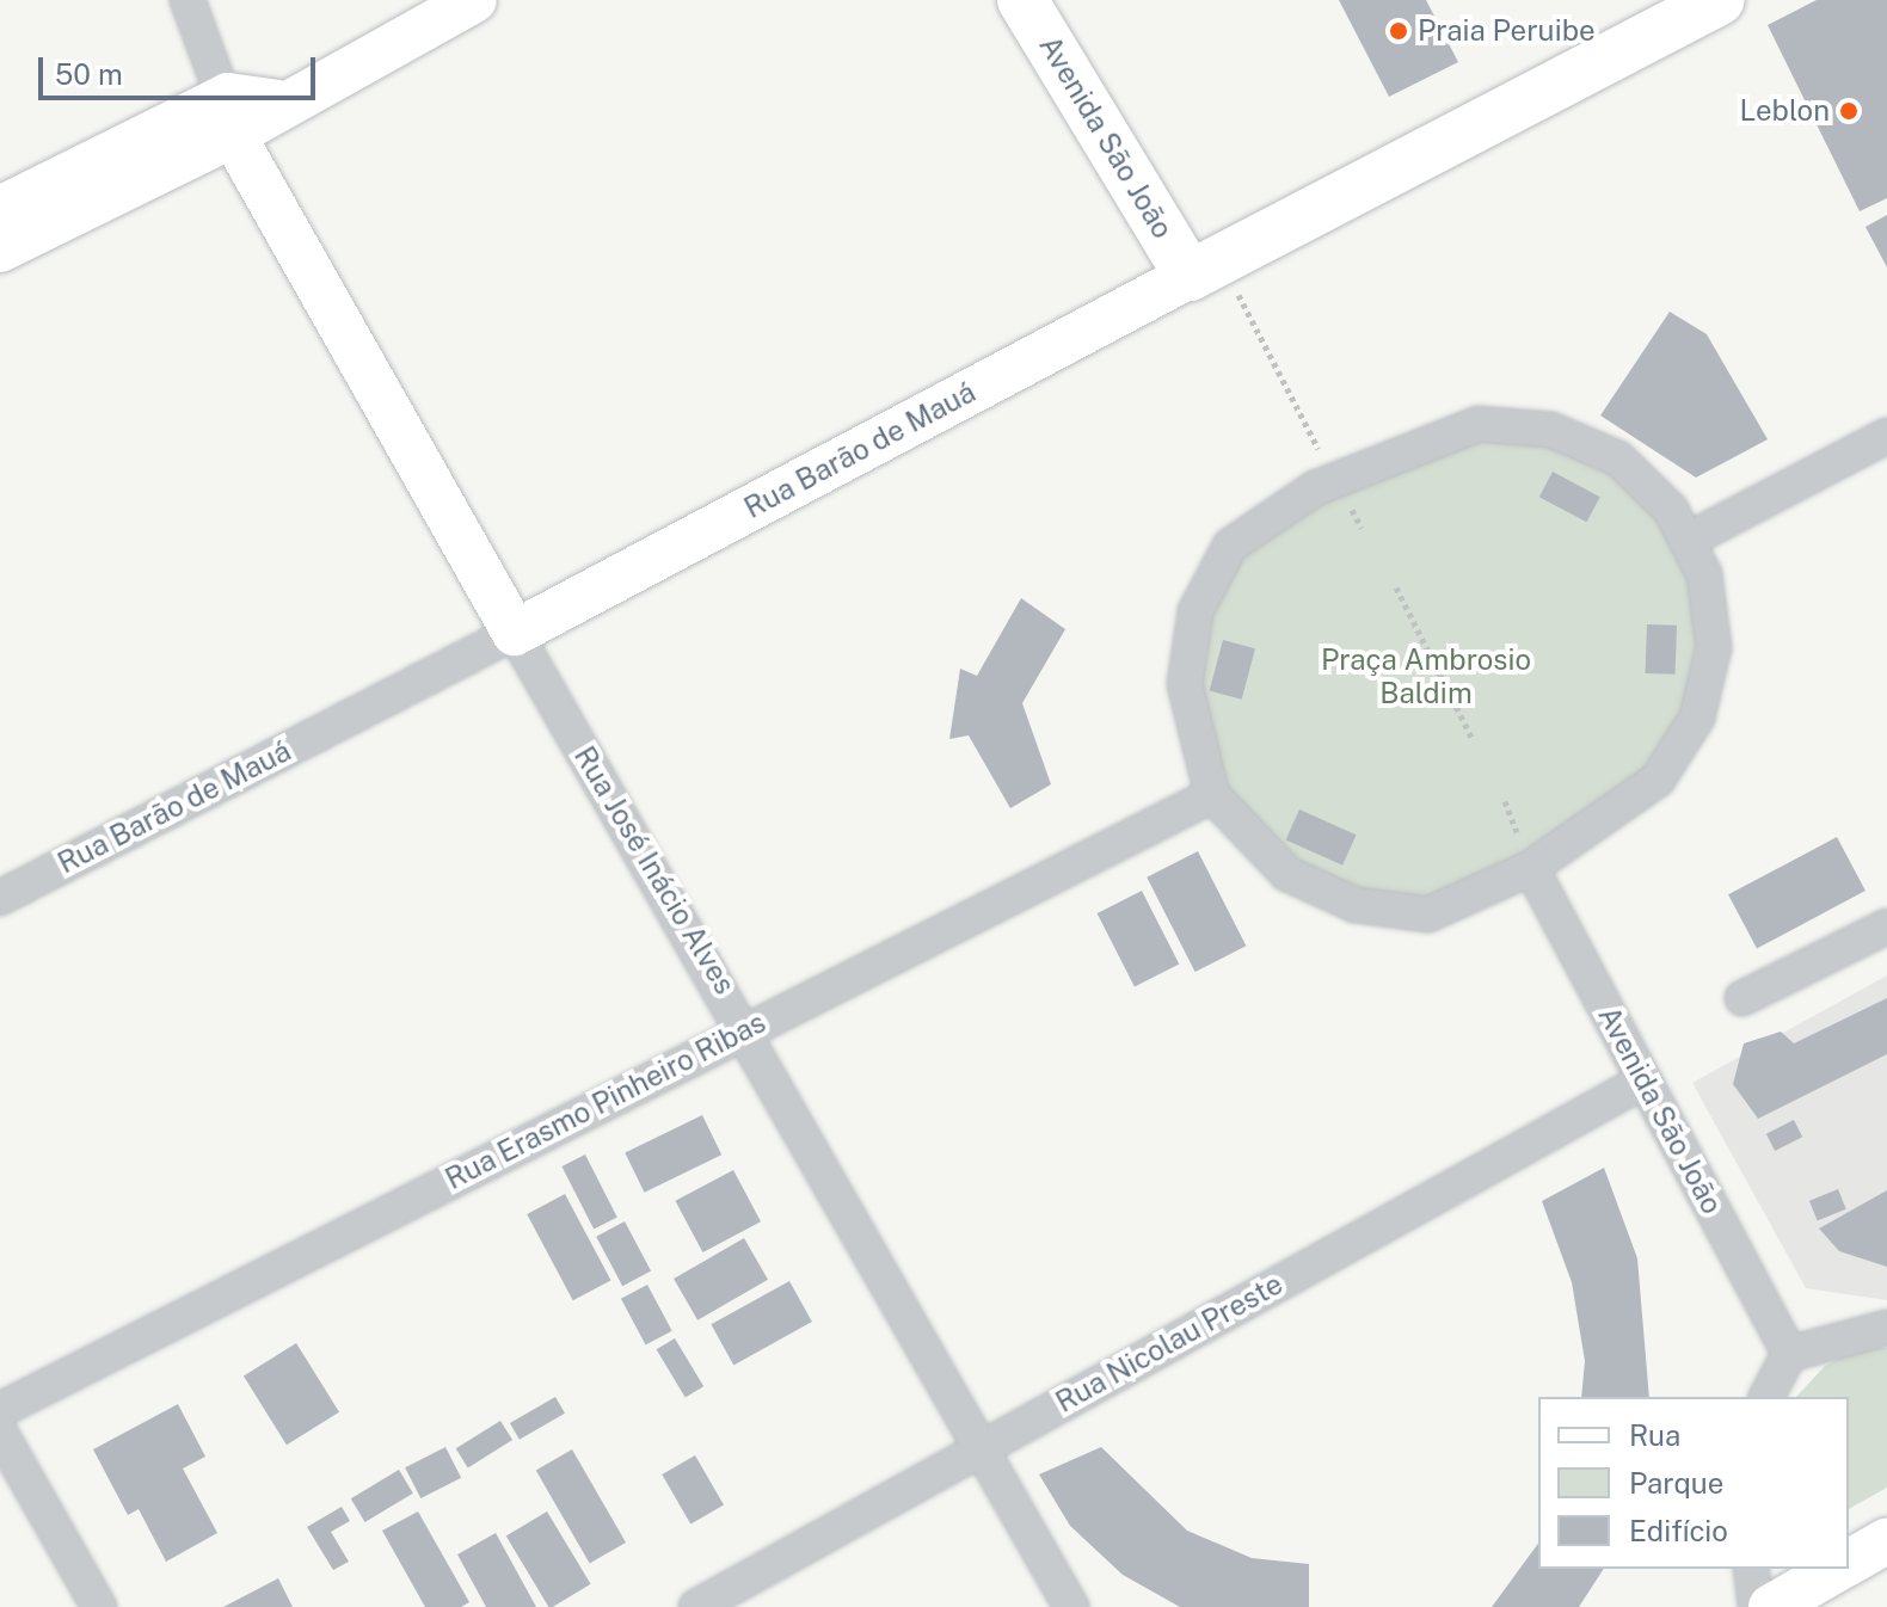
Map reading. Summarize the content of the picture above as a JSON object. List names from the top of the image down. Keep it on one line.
{"streets":{"main road":["Avenida São João","Rua Barão de Mauá","Rua José Inácio Alves"],"street":["Rua Erasmo Pinheiro Ribas","Rua Nicolau Preste"]},"crossings":[["Avenida São João","Rua Barão de Mauá"],["Avenida São João","Rua Nicolau Preste"],["Rua Barão de Mauá","Rua José Inácio Alves"],["Rua José Inácio Alves","Rua Erasmo Pinheiro Ribas"],["Rua José Inácio Alves","Rua Nicolau Preste"]],"parks":["Praça Ambrosio Baldim"],"places":["Praia Peruibe","Leblon"],"legend":["Rua","Parque","Edifício"],"scale_bar":"50 m"}
